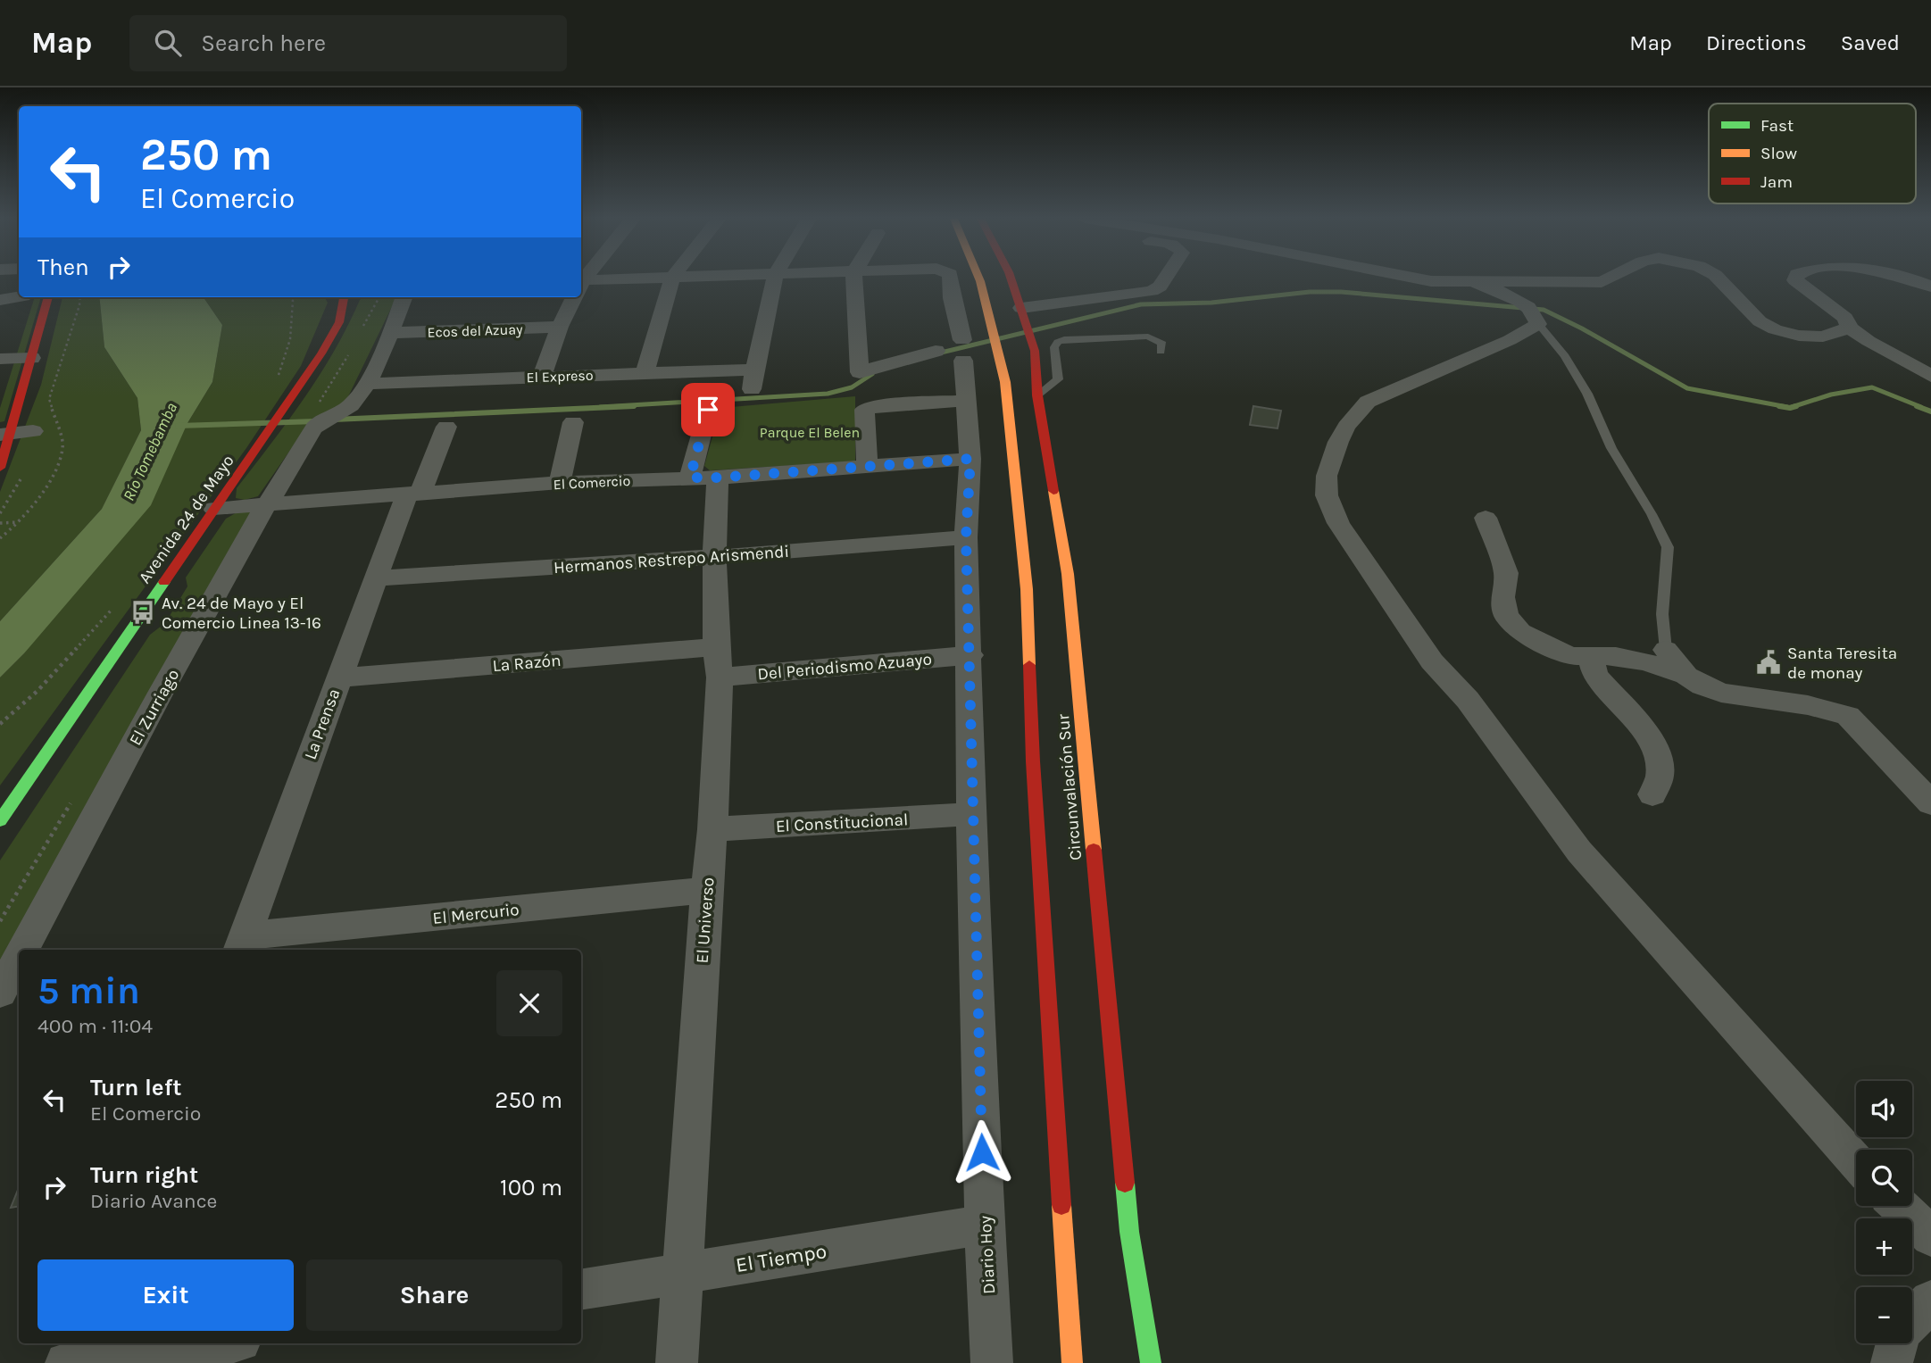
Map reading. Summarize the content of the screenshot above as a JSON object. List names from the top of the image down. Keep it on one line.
{"streets":{"main road":["Avenida 24 de Mayo","Circunvalación Sur"],"street":["Ecos del Azuay","El Expreso","El Comercio","Hermanos Restrepo Arismendi","La Razón","Del Periodismo Azuayo","El Zurriago","La Prensa","El Constitucional","El Mercurio","El Universo","Diario Hoy","El Tiempo"]},"crossings":[["El Expreso","El Zurriago"],["El Comercio","Avenida 24 de Mayo"],["El Comercio","El Zurriago"],["El Comercio","La Prensa"],["El Comercio","El Universo"],["El Comercio","Diario Hoy"],["Hermanos Restrepo Arismendi","La Prensa"],["Hermanos Restrepo Arismendi","El Universo"],["Hermanos Restrepo Arismendi","Diario Hoy"],["La Razón","Del Periodismo Azuayo"],["La Razón","La Prensa"],["La Razón","El Universo"],["Del Periodismo Azuayo","El Universo"],["Del Periodismo Azuayo","Diario Hoy"],["La Prensa","El Mercurio"],["El Constitucional","El Universo"],["El Constitucional","Diario Hoy"],["El Mercurio","El Universo"],["El Universo","El Tiempo"],["Diario Hoy","El Tiempo"]],"water":["Río Tomebamba"],"parks":["Parque El Belen"],"places":{"bus stop":["Av. 24 de Mayo y El Comercio Linea 13-16"],"public building":["Santa Teresita de monay"]},"legend":["Fast","Slow","Jam"],"page":{"header":"Map","search":"Search here","nav":["Map","Directions","Saved"],"turn":["250 m","El Comercio"],"then":"Then","heading":["5 min","400 m · 11:04"],"list":[{"name":"Turn left","note":"El Comercio","value":"250 m"},{"name":"Turn right","note":"Diario Avance","value":"100 m"}],"map_buttons":["+","−"],"buttons":["Exit","Share"]}}
